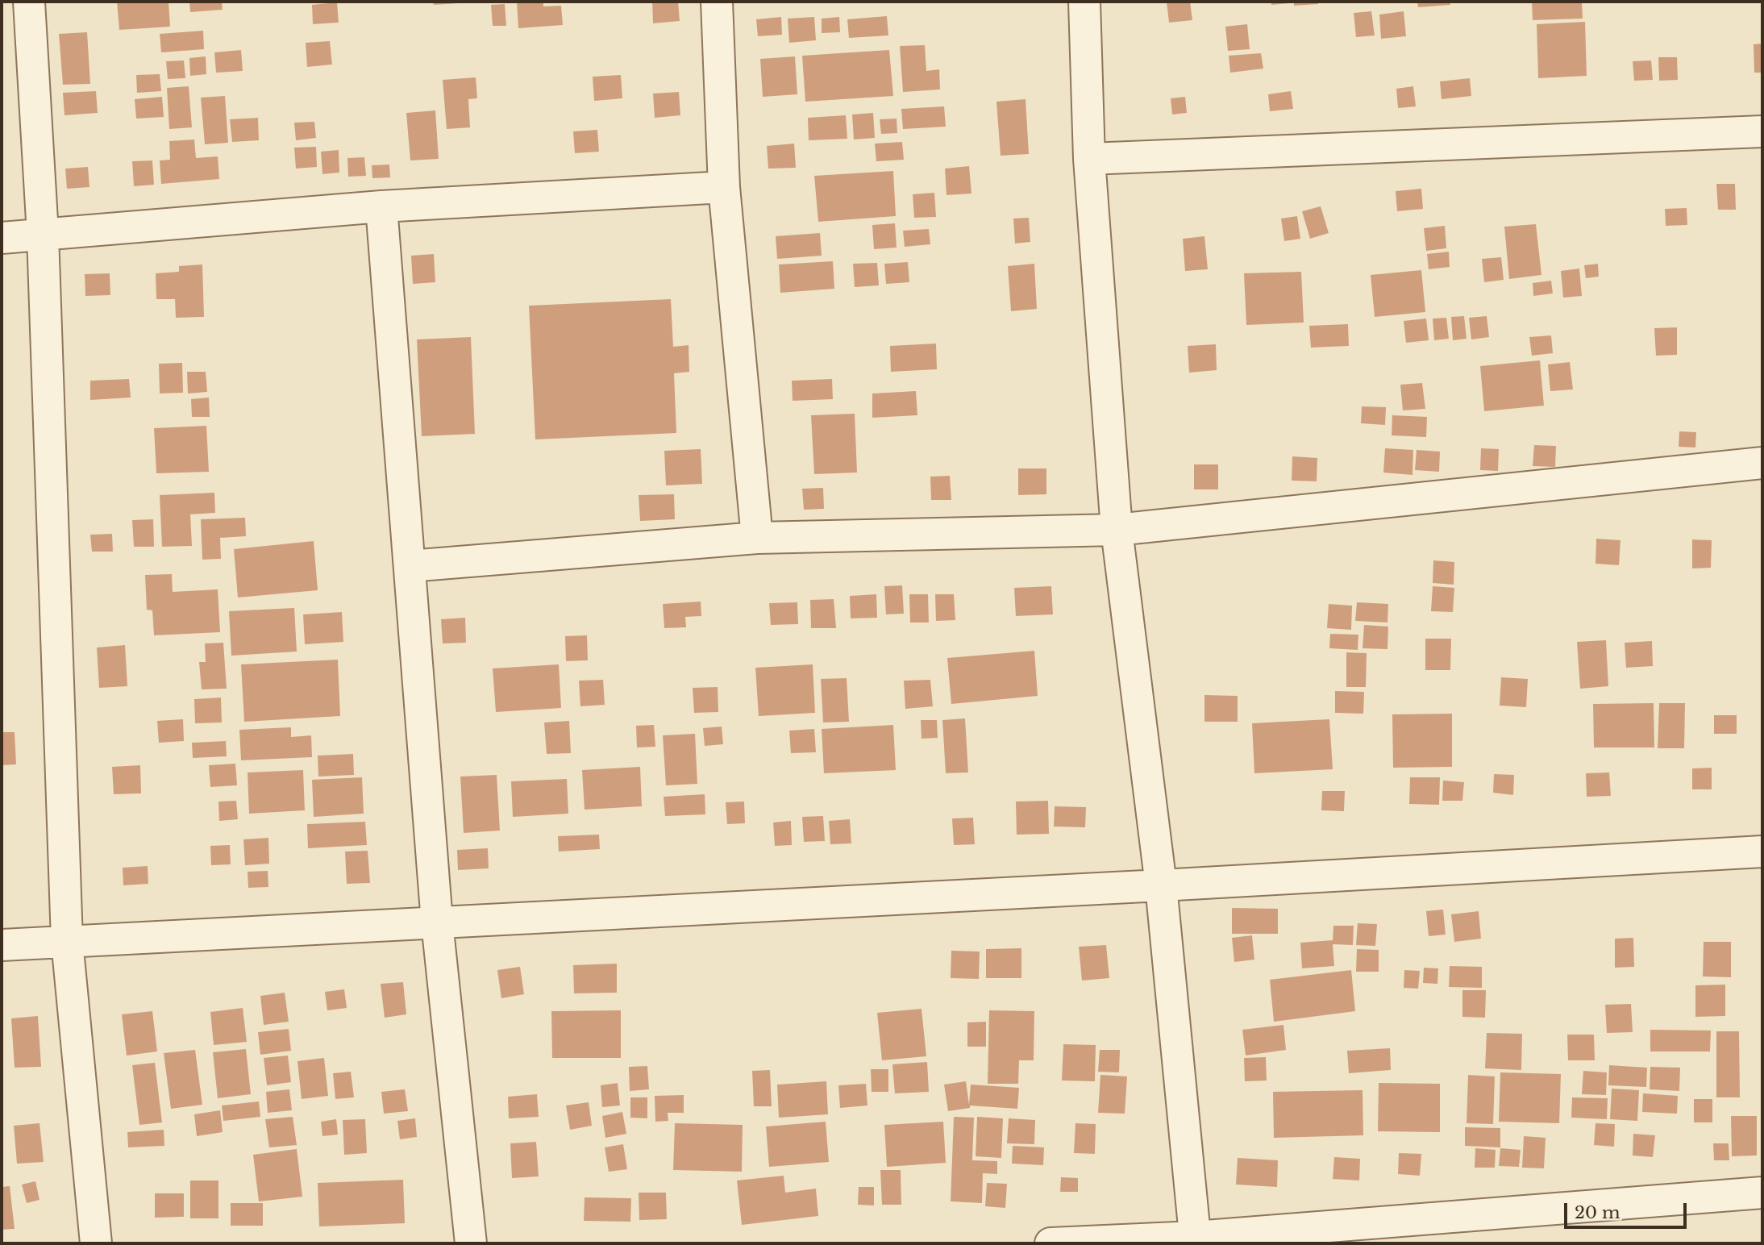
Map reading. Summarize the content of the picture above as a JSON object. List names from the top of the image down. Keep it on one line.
{"scale_bar":"20 m"}
